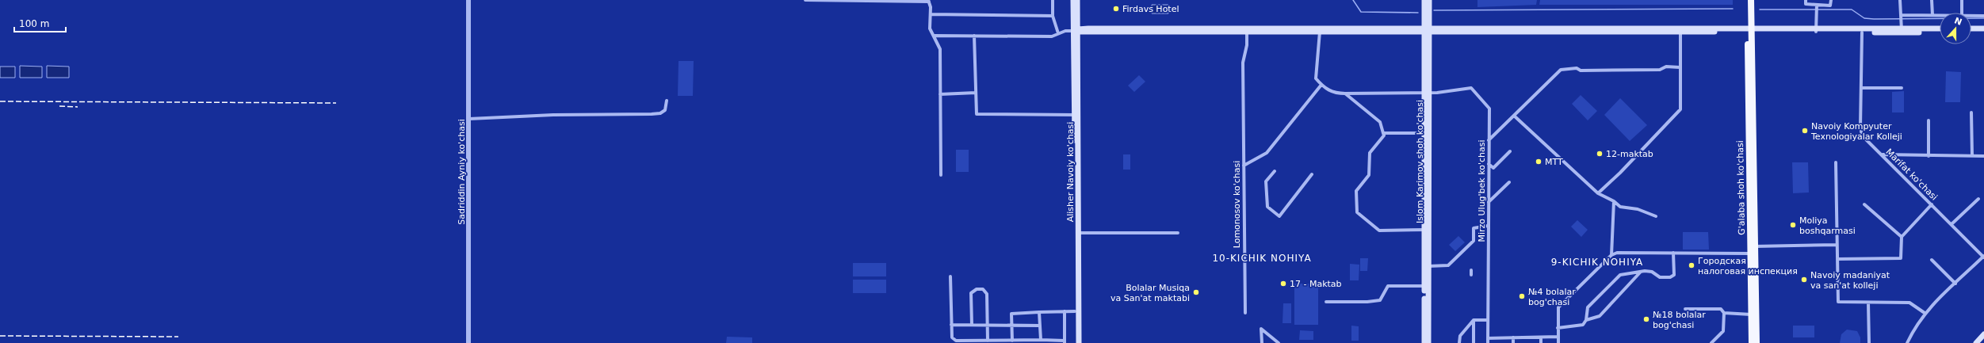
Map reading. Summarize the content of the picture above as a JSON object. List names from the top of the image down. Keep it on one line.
{"streets":{"main road":["Islom Karimov shoh ko'chasi","Alisher Navoiy ko'chasi","G'alaba shoh ko'chasi"],"street":["Sadriddin Ayniy ko'chasi","Marifat ko'chasi","Mirzo Ulug'bek ko'chasi","Lomonosov ko'chasi"]},"crossings":[["Islom Karimov shoh ko'chasi","Mirzo Ulug'bek ko'chasi"]],"districts":["10-KICHIK NOHIYA","9-KICHIK NOHIYA"],"places":["Firdavs Hotel","Navoiy Kompyuter Texnologiyalar Kolleji","12-maktab","MTT","Moliya boshqarmasi","Городская налоговая инспекция","Navoiy madaniyat va san'at kolleji","17 - Maktab","Bolalar Musiqa va San'at maktabi","№4 bolalar bog'chasi","№18 bolalar bog'chasi"],"scale_bar":"100 m","north":"top"}
